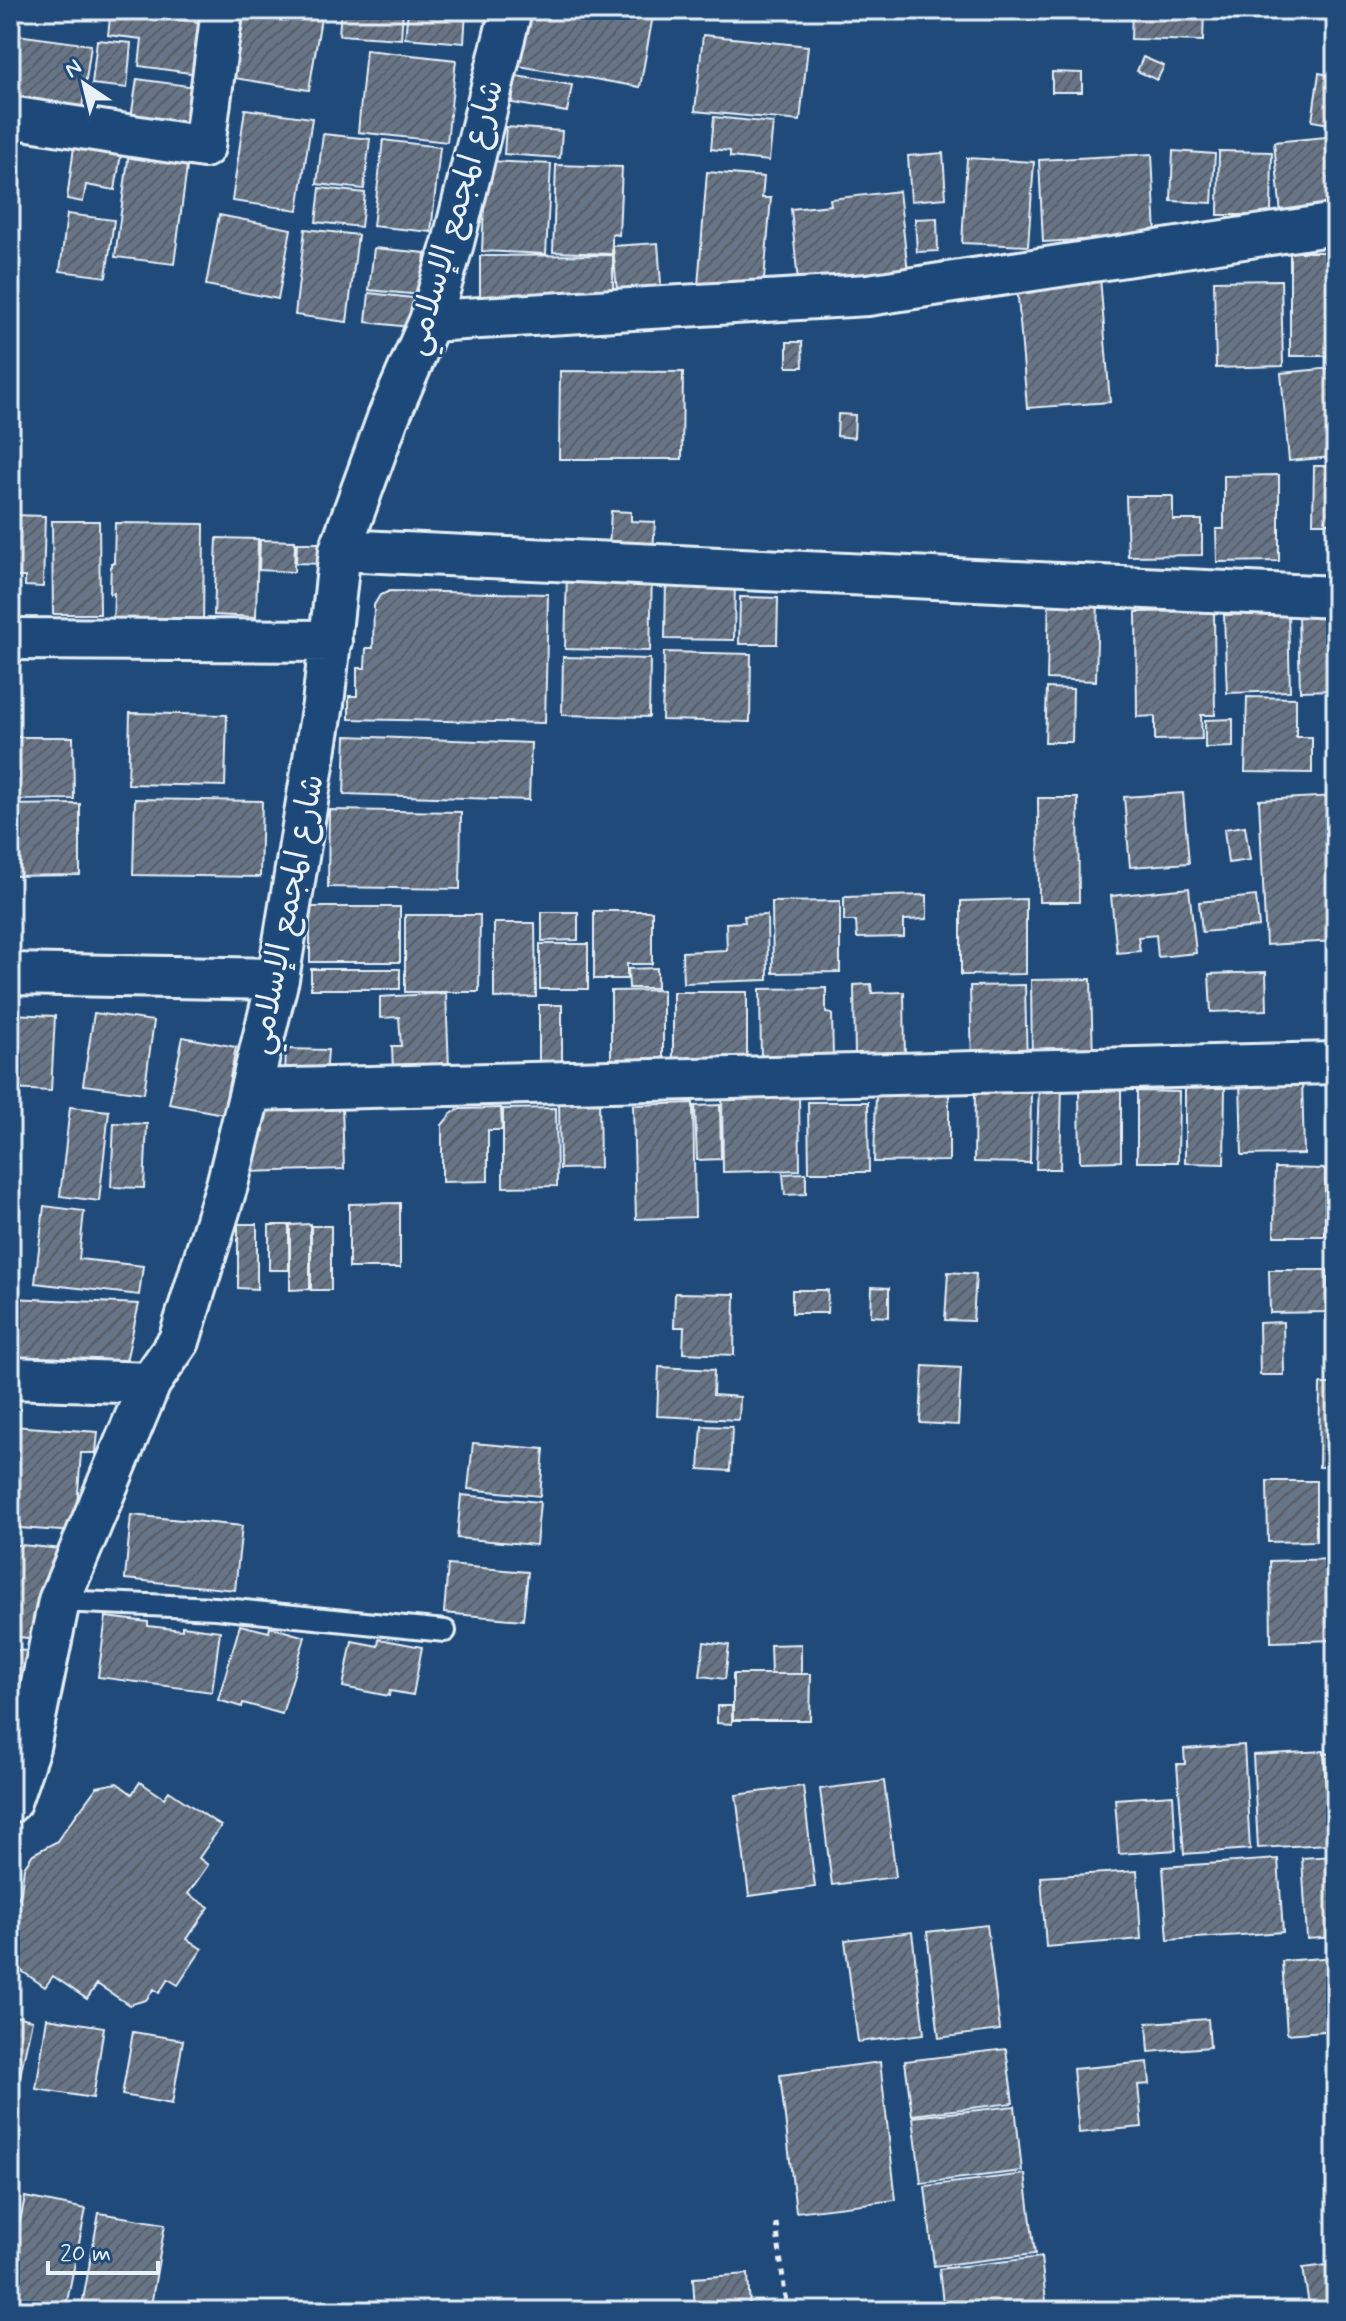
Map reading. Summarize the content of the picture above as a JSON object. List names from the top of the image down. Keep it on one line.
{"streets":{"street":["شارع المجمع الإسلامي"]},"scale_bar":"20 m","north":"top left"}
